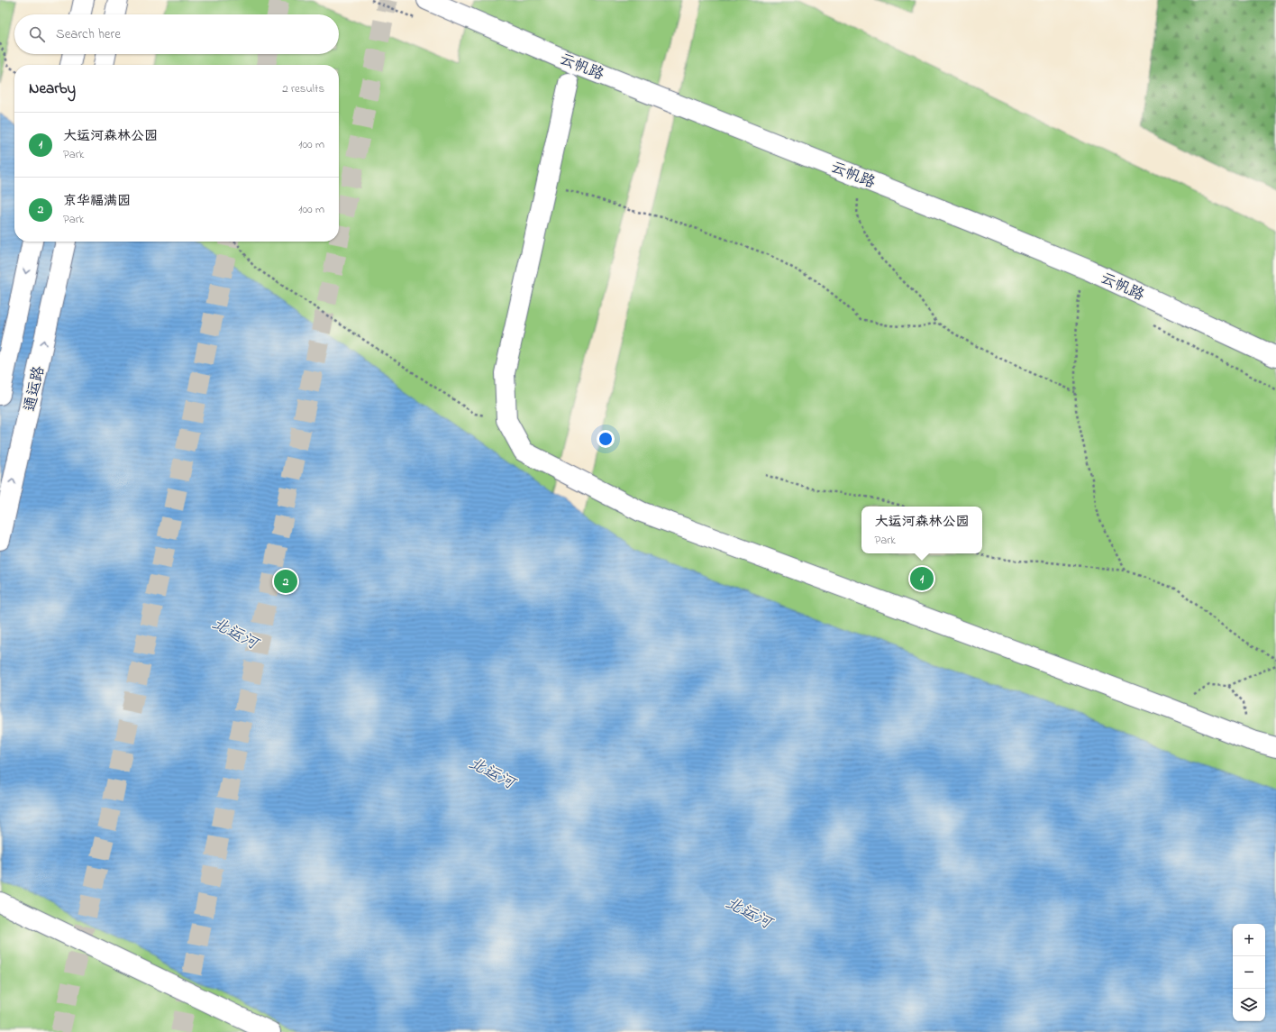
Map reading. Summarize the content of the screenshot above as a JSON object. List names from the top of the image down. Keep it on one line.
{"streets":{"street":["云帆路","通运路"]},"water":["北运河"],"page":{"search":"Search here","heading":["Nearby","2 results"],"list":[{"mark":"1","name":"大运河森林公园","note":"Park","value":"100 m"},{"mark":"2","name":"京华福满园","note":"Park","value":"100 m"}],"popup":["大运河森林公园","Park"],"pins":["1","2"],"map_buttons":["+","−"]}}
